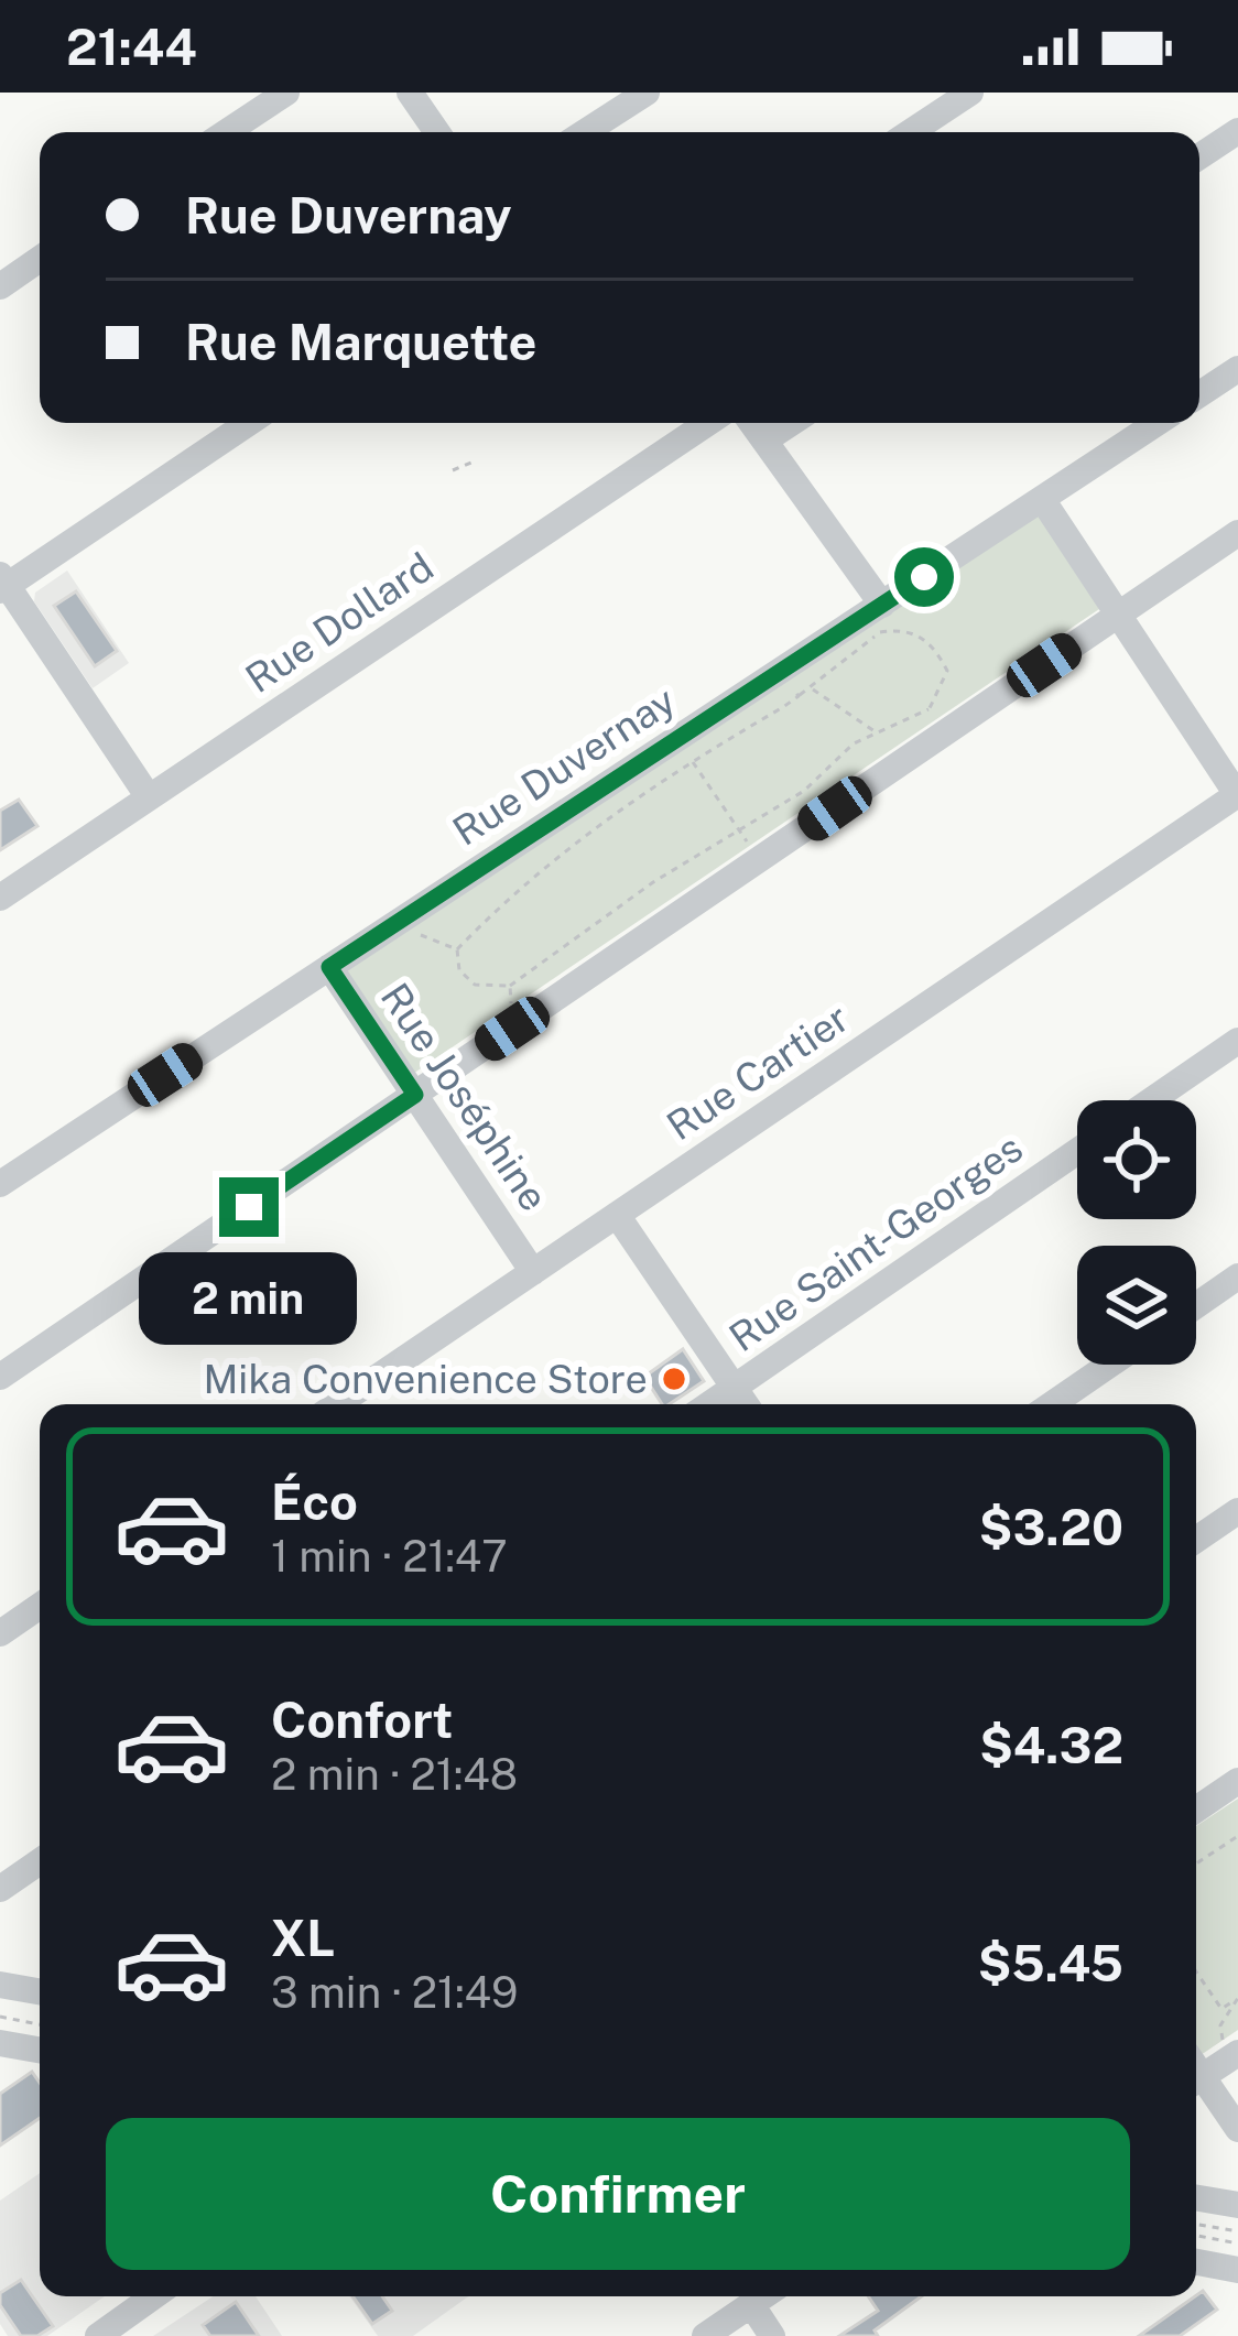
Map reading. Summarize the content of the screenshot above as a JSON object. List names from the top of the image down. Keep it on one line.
{"streets":{"street":["Rue Dollard","Rue Duvernay","Rue Cartier","Rue Joséphine","Rue Saint-Georges"]},"crossings":[["Rue Duvernay","Rue Joséphine"],["Rue Cartier","Rue Joséphine"]],"places":["Mika Convenience Store"],"page":{"status":"21:44","banner":["Rue Duvernay","Rue Marquette"],"bubble":"2 min","list":[{"name":"Éco","note":"1 min · 21:47","value":"$3.20"},{"name":"Confort","note":"2 min · 21:48","value":"$4.32"},{"name":"XL","note":"3 min · 21:49","value":"$5.45"}],"buttons":"Confirmer"}}
